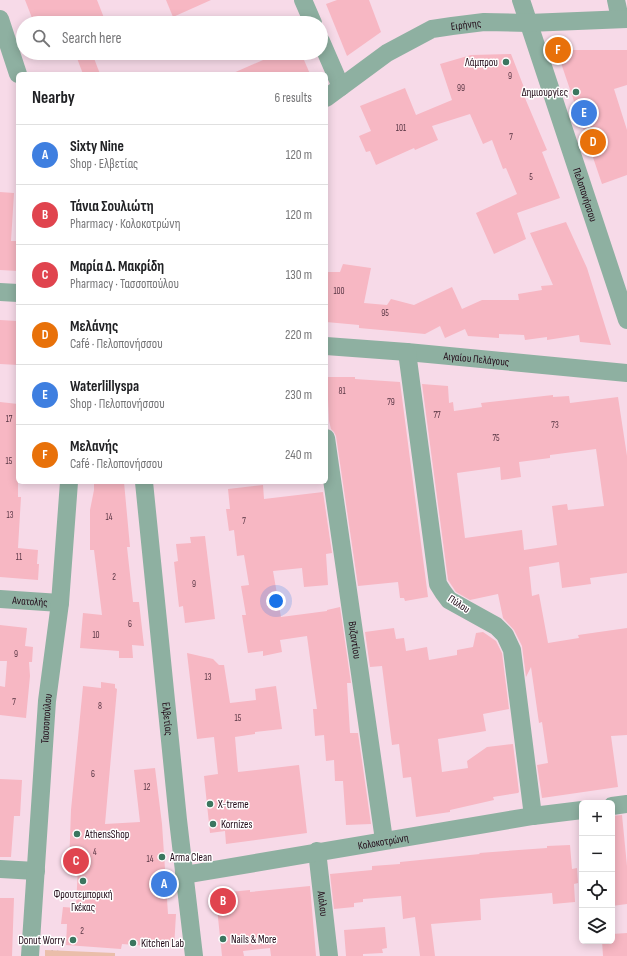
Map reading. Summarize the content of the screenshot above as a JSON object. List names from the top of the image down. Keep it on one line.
{"streets":{"street":["Ειρήνης","Πελοπονήσσου","Αιγαίου Πελάγους","Ανατολής","Πύλου","Βυζαντίου","Τασσοπούλου","Ελβετίας","Κολοκοτρώνη","Αιόλου"]},"crossings":[["Ειρήνης","Πελοπονήσσου"],["Αιγαίου Πελάγους","Πύλου"],["Ανατολής","Τασσοπούλου"],["Πύλου","Κολοκοτρώνη"],["Βυζαντίου","Κολοκοτρώνη"],["Ελβετίας","Κολοκοτρώνη"],["Κολοκοτρώνη","Αιόλου"]],"places":["Λάμπρου","Δημιουργίες","X-treme","Kornizes","AthensShop","Arma Clean","Φρουτεμπορική Γκέκας","Nails & More","Donut Worry","Kitchen Lab"],"house_numbers":["9","99","101","7","5","100","95","81","79","77","17","73","75","15","13","14","7","11","2","9","6","10","9","13","7","8","15","6","12","4","14","2"],"page":{"search":"Search here","pins":["F","E","D","C","A","B"],"heading":["Nearby","6 results"],"list":[{"mark":"A","name":"Sixty Nine","note":"Shop · Ελβετίας","value":"120 m"},{"mark":"B","name":"Τάνια Σουλιώτη","note":"Pharmacy · Κολοκοτρώνη","value":"120 m"},{"mark":"C","name":"Μαρία Δ. Μακρίδη","note":"Pharmacy · Τασσοπούλου","value":"130 m"},{"mark":"D","name":"Μελάνης","note":"Café · Πελοπονήσσου","value":"220 m"},{"mark":"E","name":"Waterlillyspa","note":"Shop · Πελοπονήσσου","value":"230 m"},{"mark":"F","name":"Μελανής","note":"Café · Πελοπονήσσου","value":"240 m"}],"map_buttons":["+","−"]}}
